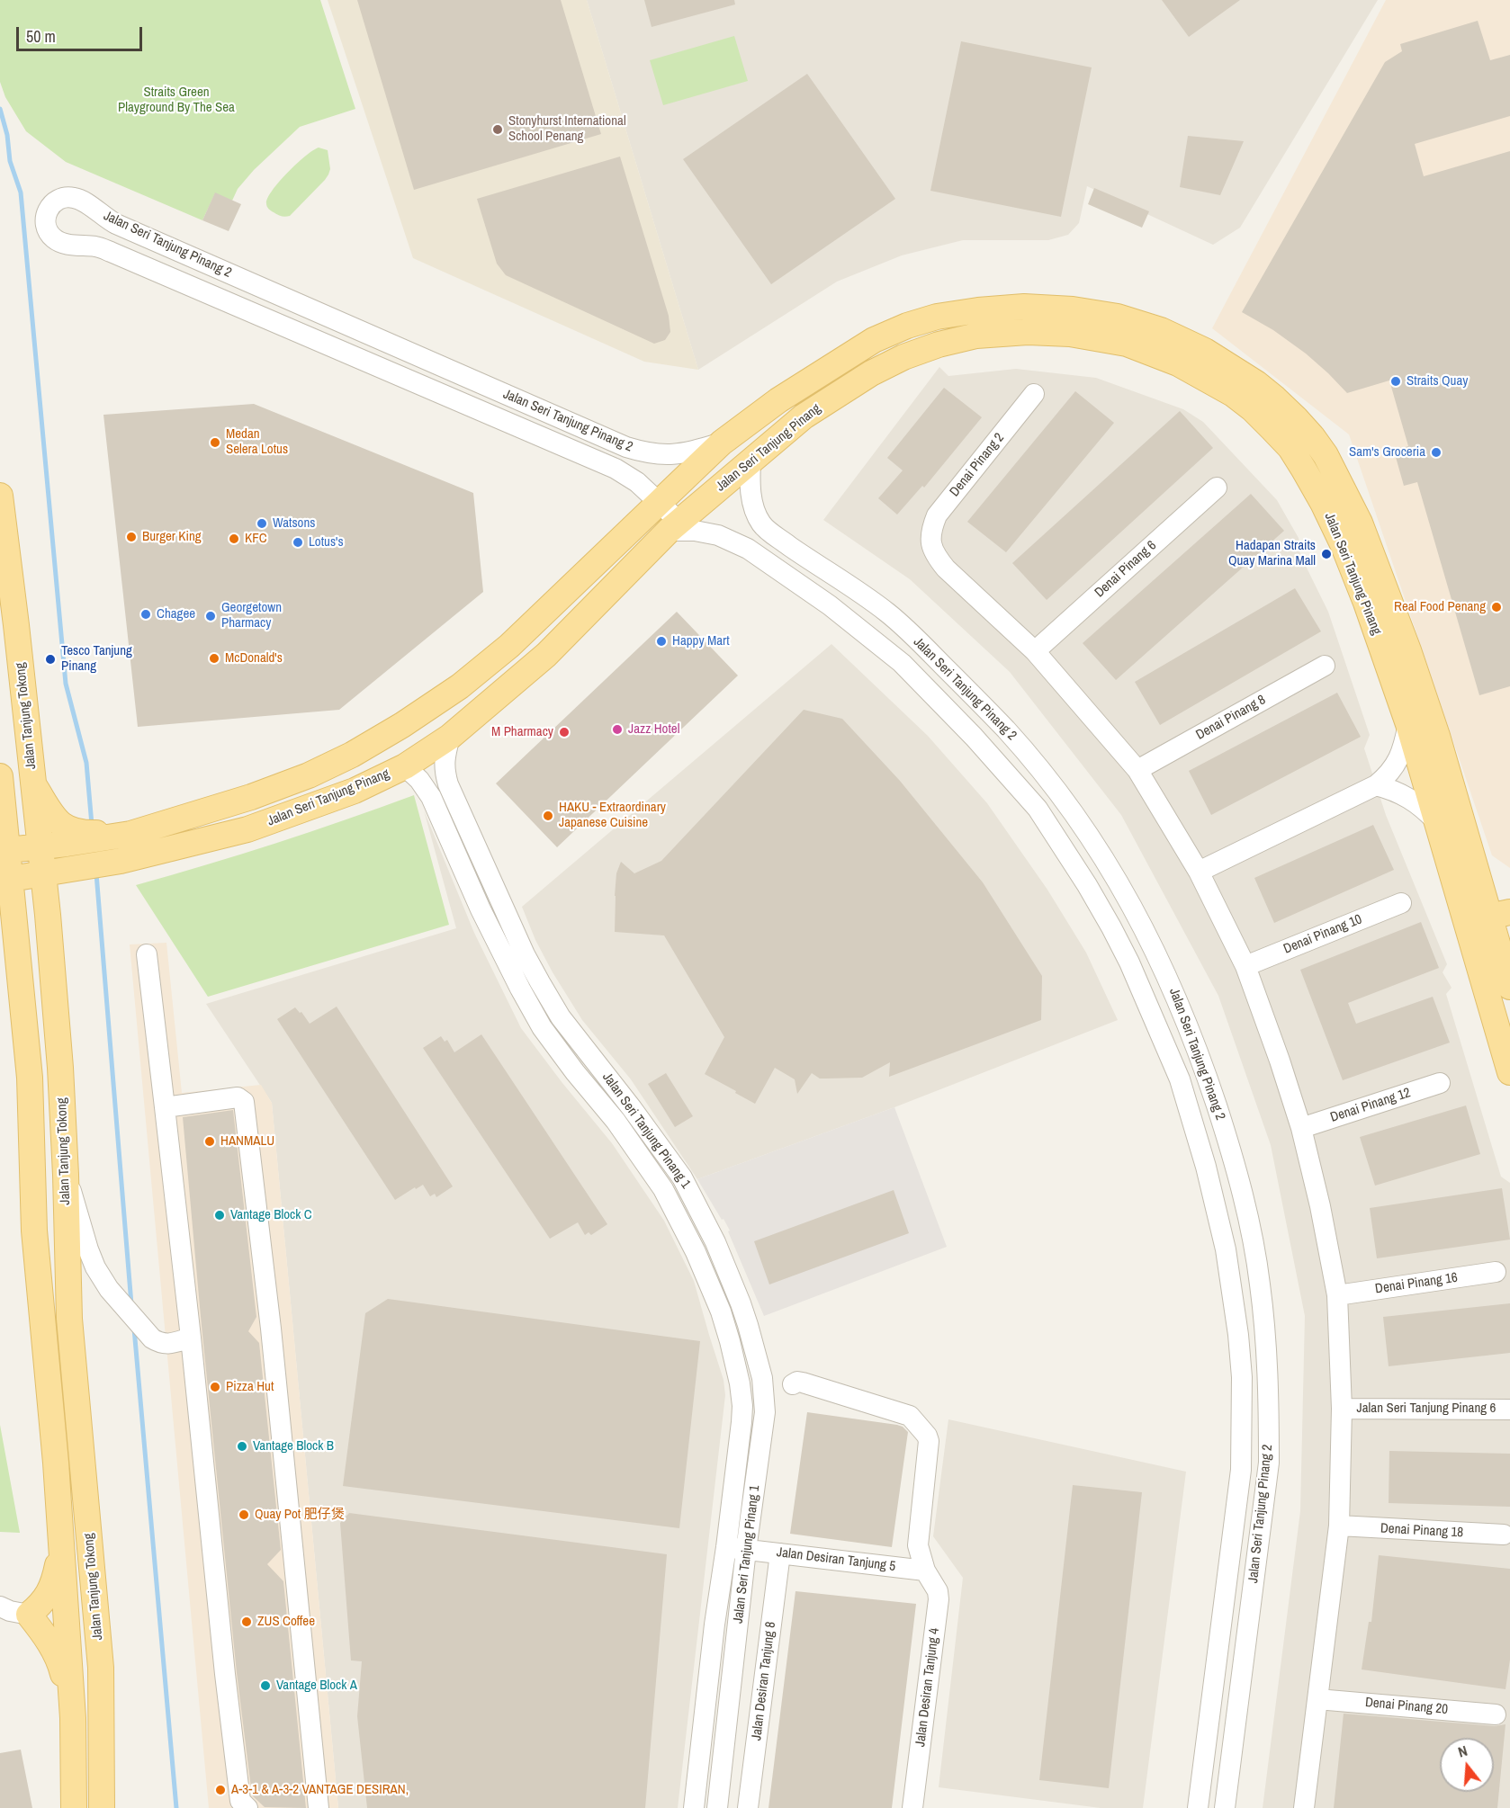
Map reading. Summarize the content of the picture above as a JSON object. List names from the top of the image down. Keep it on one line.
{"streets":{"main road":["Jalan Seri Tanjung Pinang","Jalan Tanjung Tokong"],"street":["Jalan Seri Tanjung Pinang 2","Denai Pinang 2","Denai Pinang 6","Denai Pinang 8","Denai Pinang 10","Denai Pinang 12","Jalan Seri Tanjung Pinang 1","Denai Pinang 16","Jalan Seri Tanjung Pinang 6","Denai Pinang 18","Jalan Desiran Tanjung 5","Jalan Desiran Tanjung 8","Jalan Desiran Tanjung 4","Denai Pinang 20"]},"crossings":[["Jalan Seri Tanjung Pinang 2","Jalan Seri Tanjung Pinang"],["Jalan Seri Tanjung Pinang","Jalan Seri Tanjung Pinang 1"],["Denai Pinang 2","Denai Pinang 6"],["Jalan Seri Tanjung Pinang 1","Jalan Desiran Tanjung 5"],["Jalan Desiran Tanjung 5","Jalan Desiran Tanjung 8"],["Jalan Desiran Tanjung 5","Jalan Desiran Tanjung 4"]],"parks":["Straits Green Playground By The Sea"],"places":["Stonyhurst International School Penang","Straits Quay","Medan Selera Lotus","Sam's Groceria","Watsons","Burger King","KFC","Lotus's","Hadapan Straits Quay Marina Mall","Real Food Penang","Chagee","Georgetown Pharmacy","Happy Mart","McDonald's","Tesco Tanjung Pinang","Jazz Hotel","M Pharmacy","HAKU - Extraordinary Japanese Cuisine","HANMALU","Vantage Block C","Pizza Hut","Vantage Block B","Quay Pot 肥仔煲","ZUS Coffee","Vantage Block A","A-3-1 & A-3-2 VANTAGE DESIRAN,"],"scale_bar":"50 m","north":"top"}
